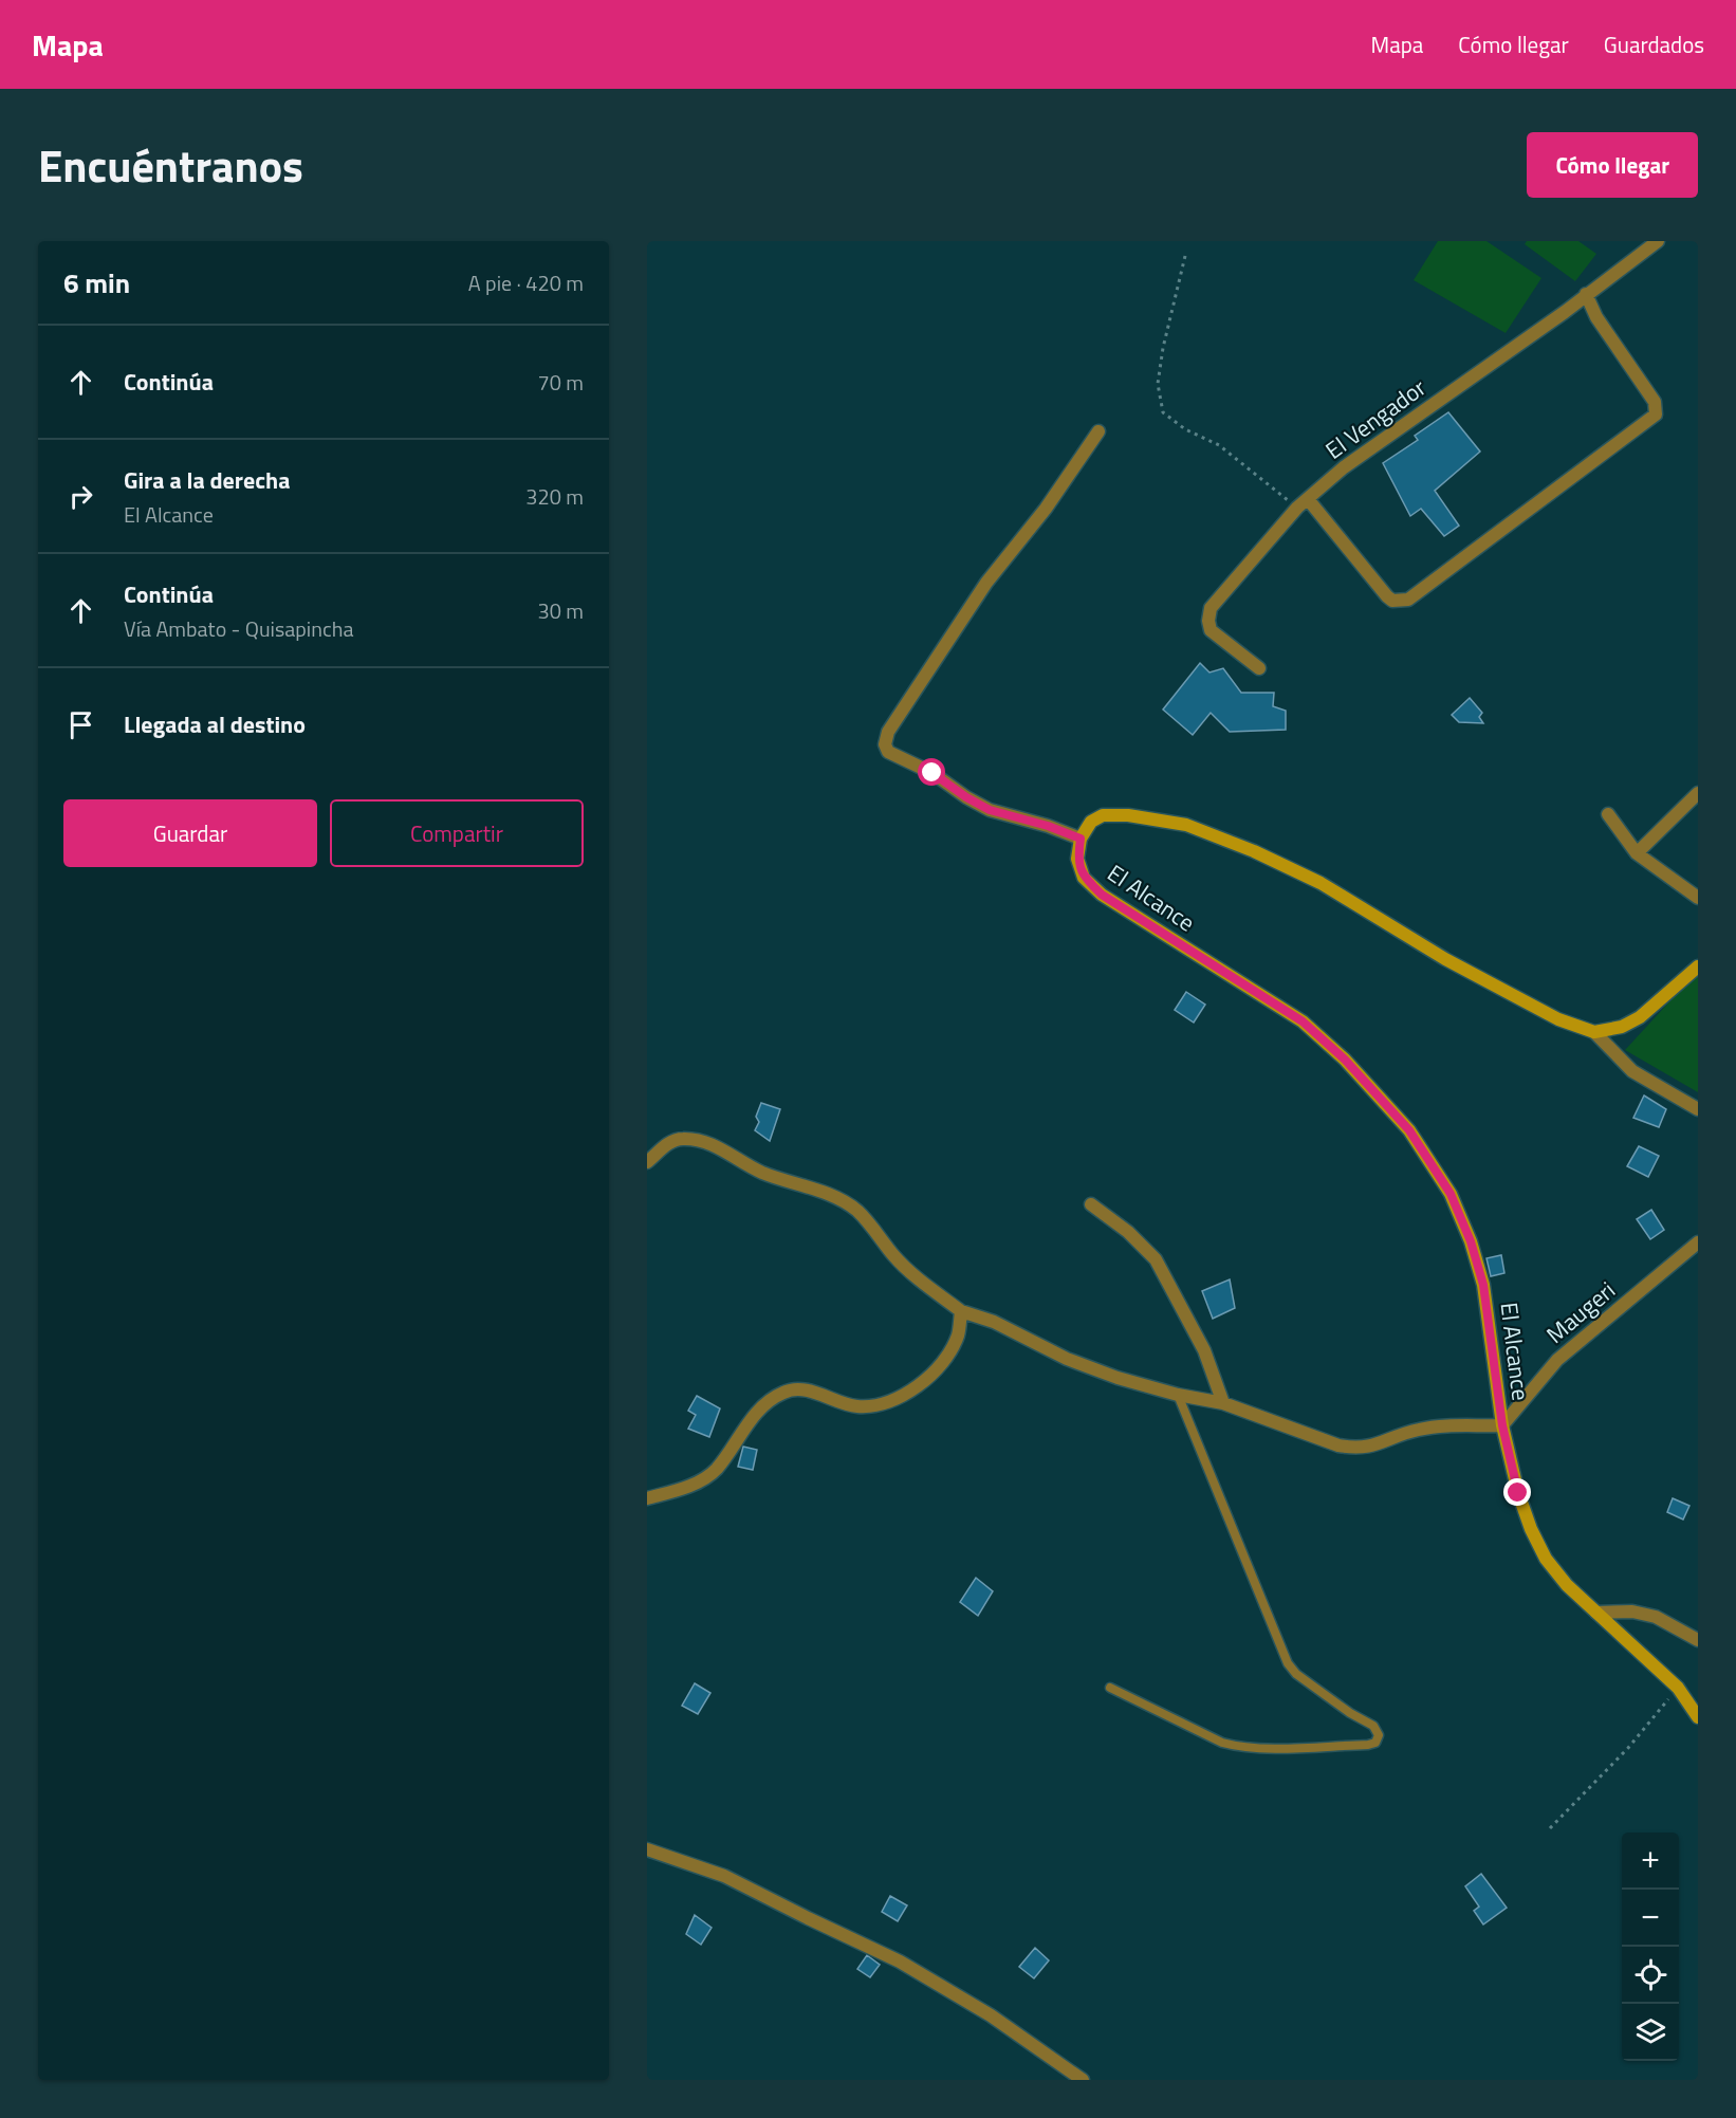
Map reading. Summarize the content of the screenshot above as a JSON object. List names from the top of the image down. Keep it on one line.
{"streets":{"street":["El Vengador","El Alcance","Maugeri"]},"crossings":[["El Alcance","Maugeri"]],"page":{"header":"Mapa","nav":["Mapa","Cómo llegar","Guardados"],"title":"Encuéntranos","buttons":["Cómo llegar",["Guardar","Compartir"]],"heading":["6 min","A pie · 420 m"],"list":[["Continúa","70 m"],["Gira a la derecha","El Alcance","320 m"],["Continúa","Vía Ambato - Quisapincha","30 m"],"Llegada al destino"],"map_buttons":["+","−"]}}
